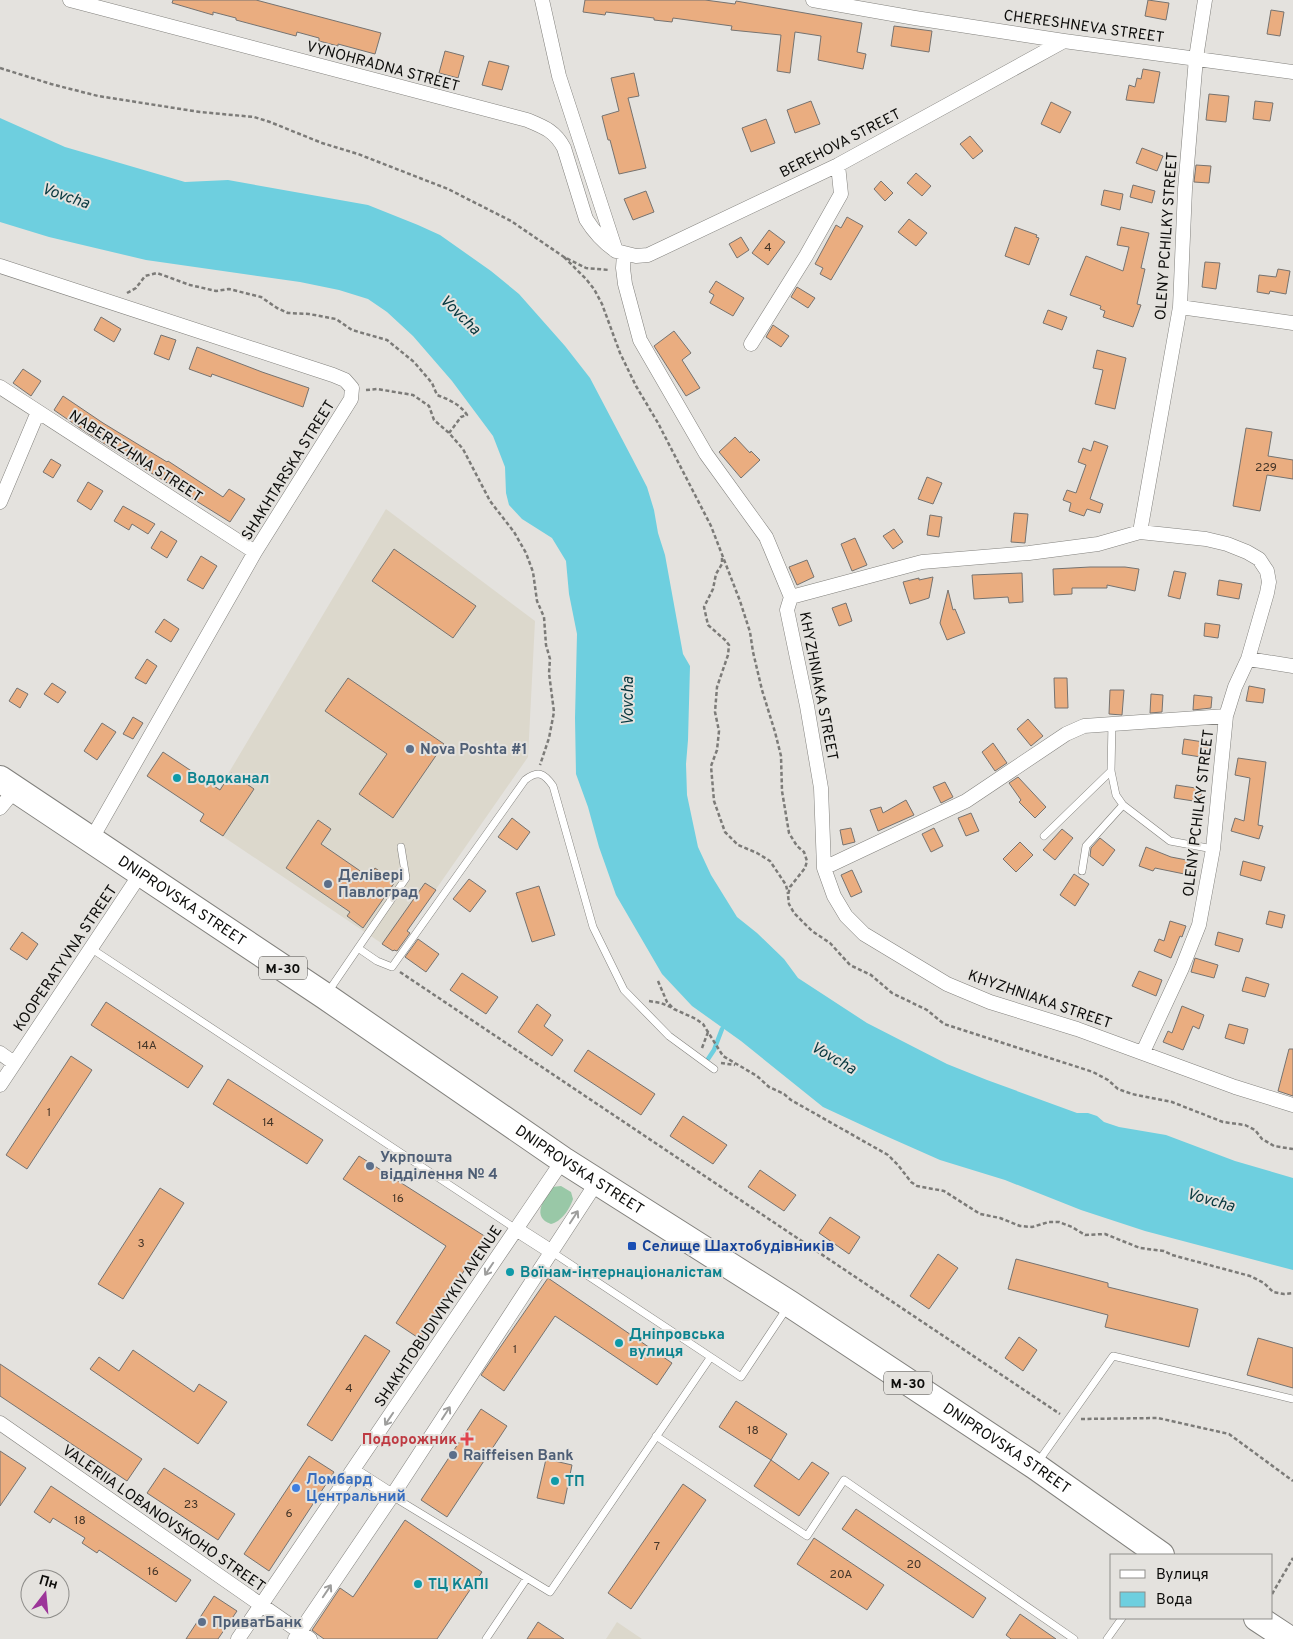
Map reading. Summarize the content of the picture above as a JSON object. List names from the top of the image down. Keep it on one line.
{"streets":{"highway":["DNIPROVSKA STREET","М-30"],"street":["CHERESHNEVA STREET","VYNOHRADNA STREET","BEREHOVA STREET","OLENY PCHILKY STREET","NABEREZHNA STREET","SHAKHTARSKA STREET","KHYZHNIAKA STREET","KOOPERATYVNA STREET","SHAKHTOBUDIVNYKIV AVENUE","VALERIIA LOBANOVSKOHO STREET"]},"crossings":[["CHERESHNEVA STREET","BEREHOVA STREET"],["CHERESHNEVA STREET","OLENY PCHILKY STREET"],["VYNOHRADNA STREET","BEREHOVA STREET"],["OLENY PCHILKY STREET","KHYZHNIAKA STREET"],["NABEREZHNA STREET","SHAKHTARSKA STREET"],["SHAKHTARSKA STREET","DNIPROVSKA STREET"],["DNIPROVSKA STREET","KOOPERATYVNA STREET"],["DNIPROVSKA STREET","SHAKHTOBUDIVNYKIV AVENUE"],["SHAKHTOBUDIVNYKIV AVENUE","VALERIIA LOBANOVSKOHO STREET"]],"water":["Vovcha"],"places":{"other":["Nova Poshta #1","Водоканал","Делівері Павлоград","Укрпошта відділення № 4","Воїнам-інтернаціоналістам","Дніпровська вулиця","Raiffeisen Bank","ТП","Ломбард Центральний","ТЦ КАПІ","ПриватБанк"],"transit":["Селище Шахтобудівників"],"health":["Подорожник"]},"house_numbers":["4","229","14А","1","14","16","3","1","4","18","23","6","18","7","20","16","20А"],"legend":["Вулиця","Вода"],"north":"top"}
